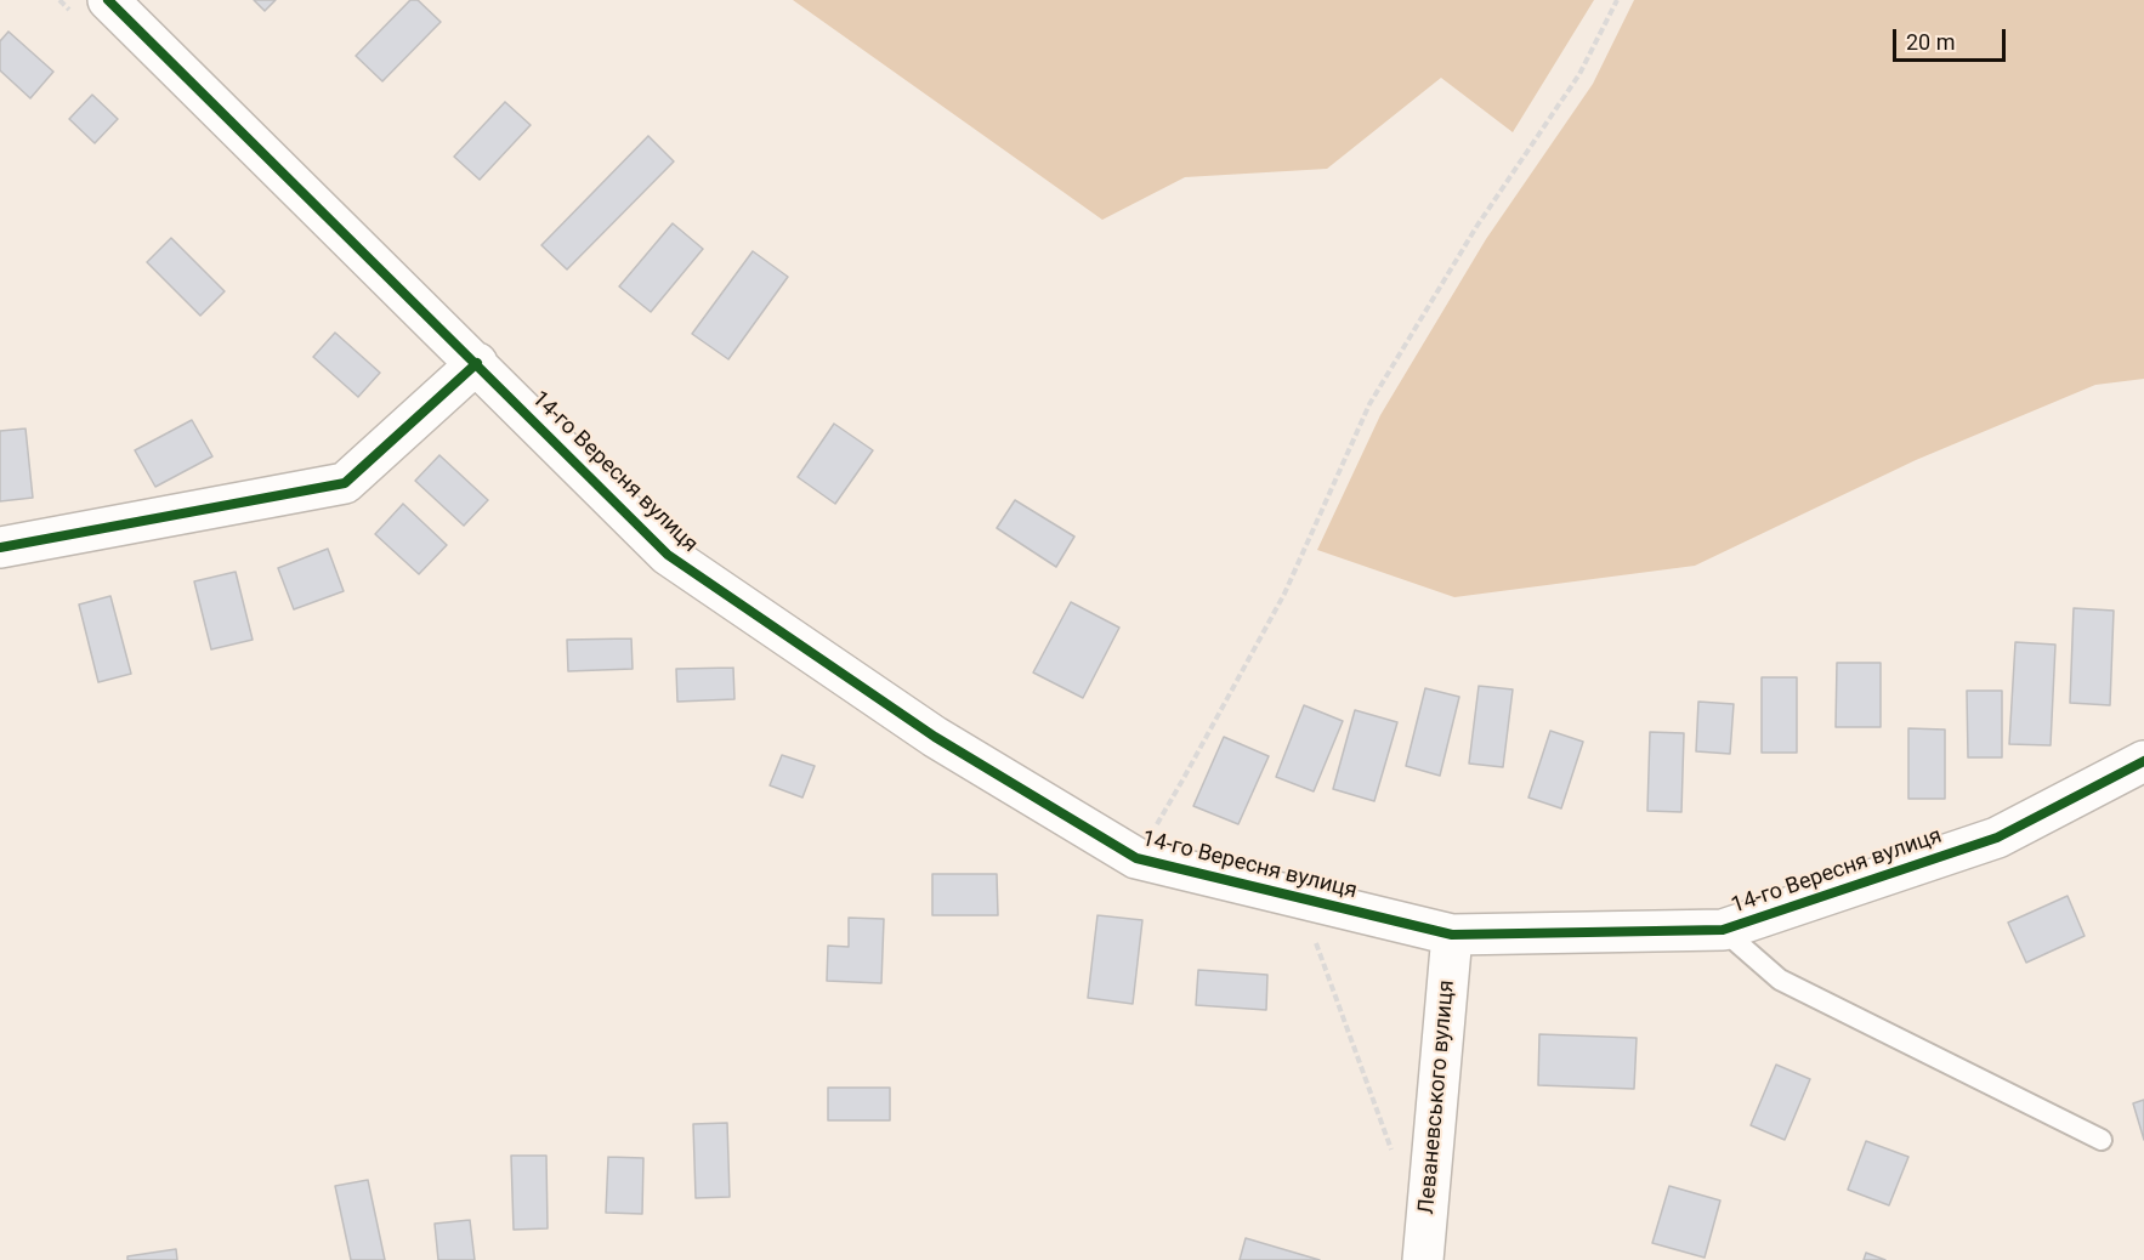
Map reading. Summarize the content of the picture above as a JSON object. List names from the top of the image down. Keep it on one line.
{"streets":{"street":["14-го Вересня вулиця","Леваневського вулиця"]},"crossings":[["14-го Вересня вулиця","Леваневського вулиця"]],"scale_bar":"20 m"}
